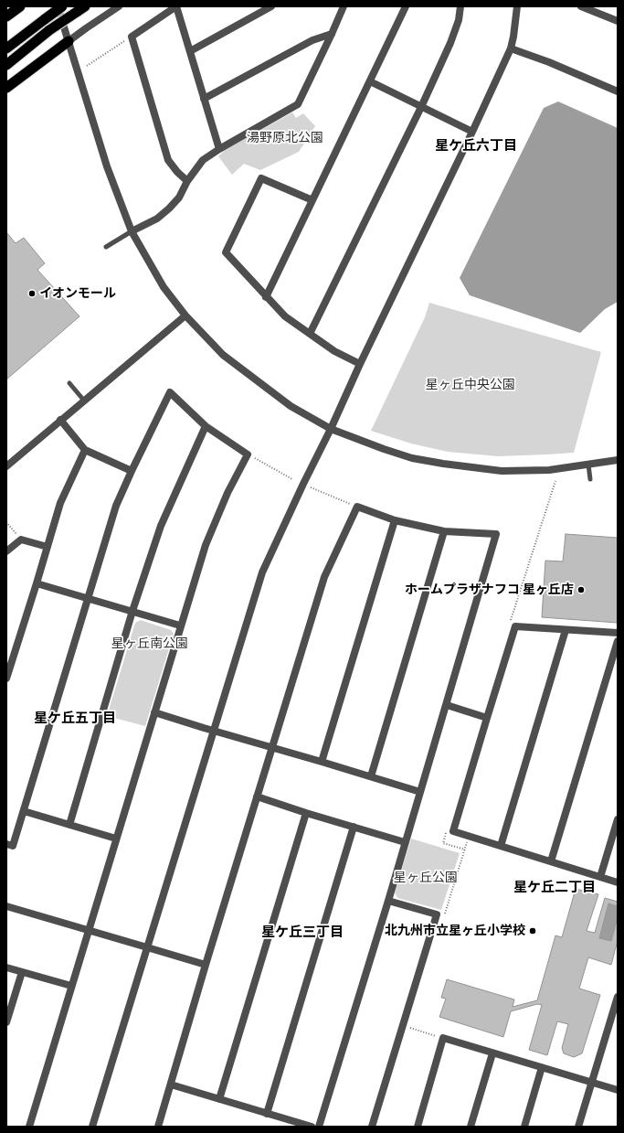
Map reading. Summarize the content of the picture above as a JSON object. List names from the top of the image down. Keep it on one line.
{"districts":["星ケ丘六丁目","星ケ丘五丁目","星ケ丘二丁目","星ケ丘三丁目"],"parks":["湯野原北公園","星ヶ丘中央公園","星ヶ丘南公園","星ヶ丘公園"],"places":["イオンモール","ホームプラザナフコ 星ヶ丘店","北九州市立星ヶ丘小学校"]}
